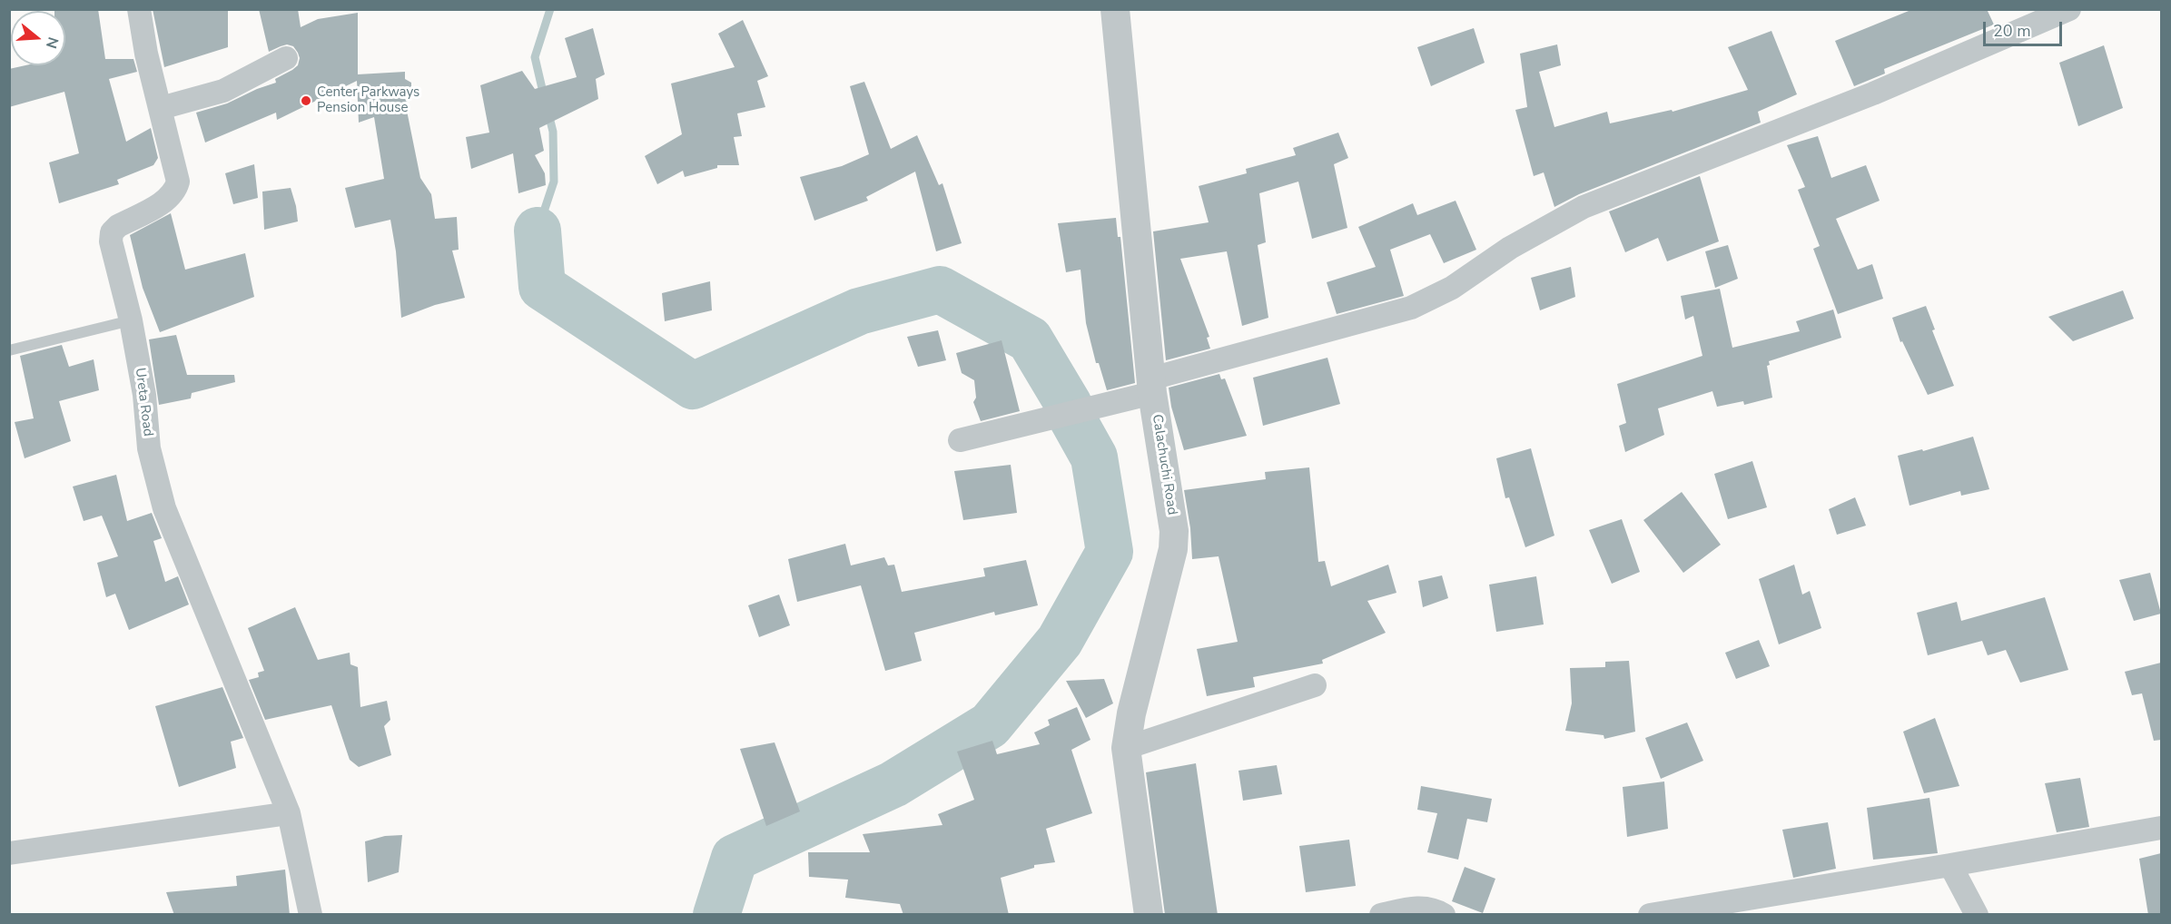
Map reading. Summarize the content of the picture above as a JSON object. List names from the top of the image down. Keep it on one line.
{"streets":{"street":["Ureta Road","Calachuchi Road"]},"places":["Center Parkways Pension House"],"scale_bar":"20 m","north":"right"}
